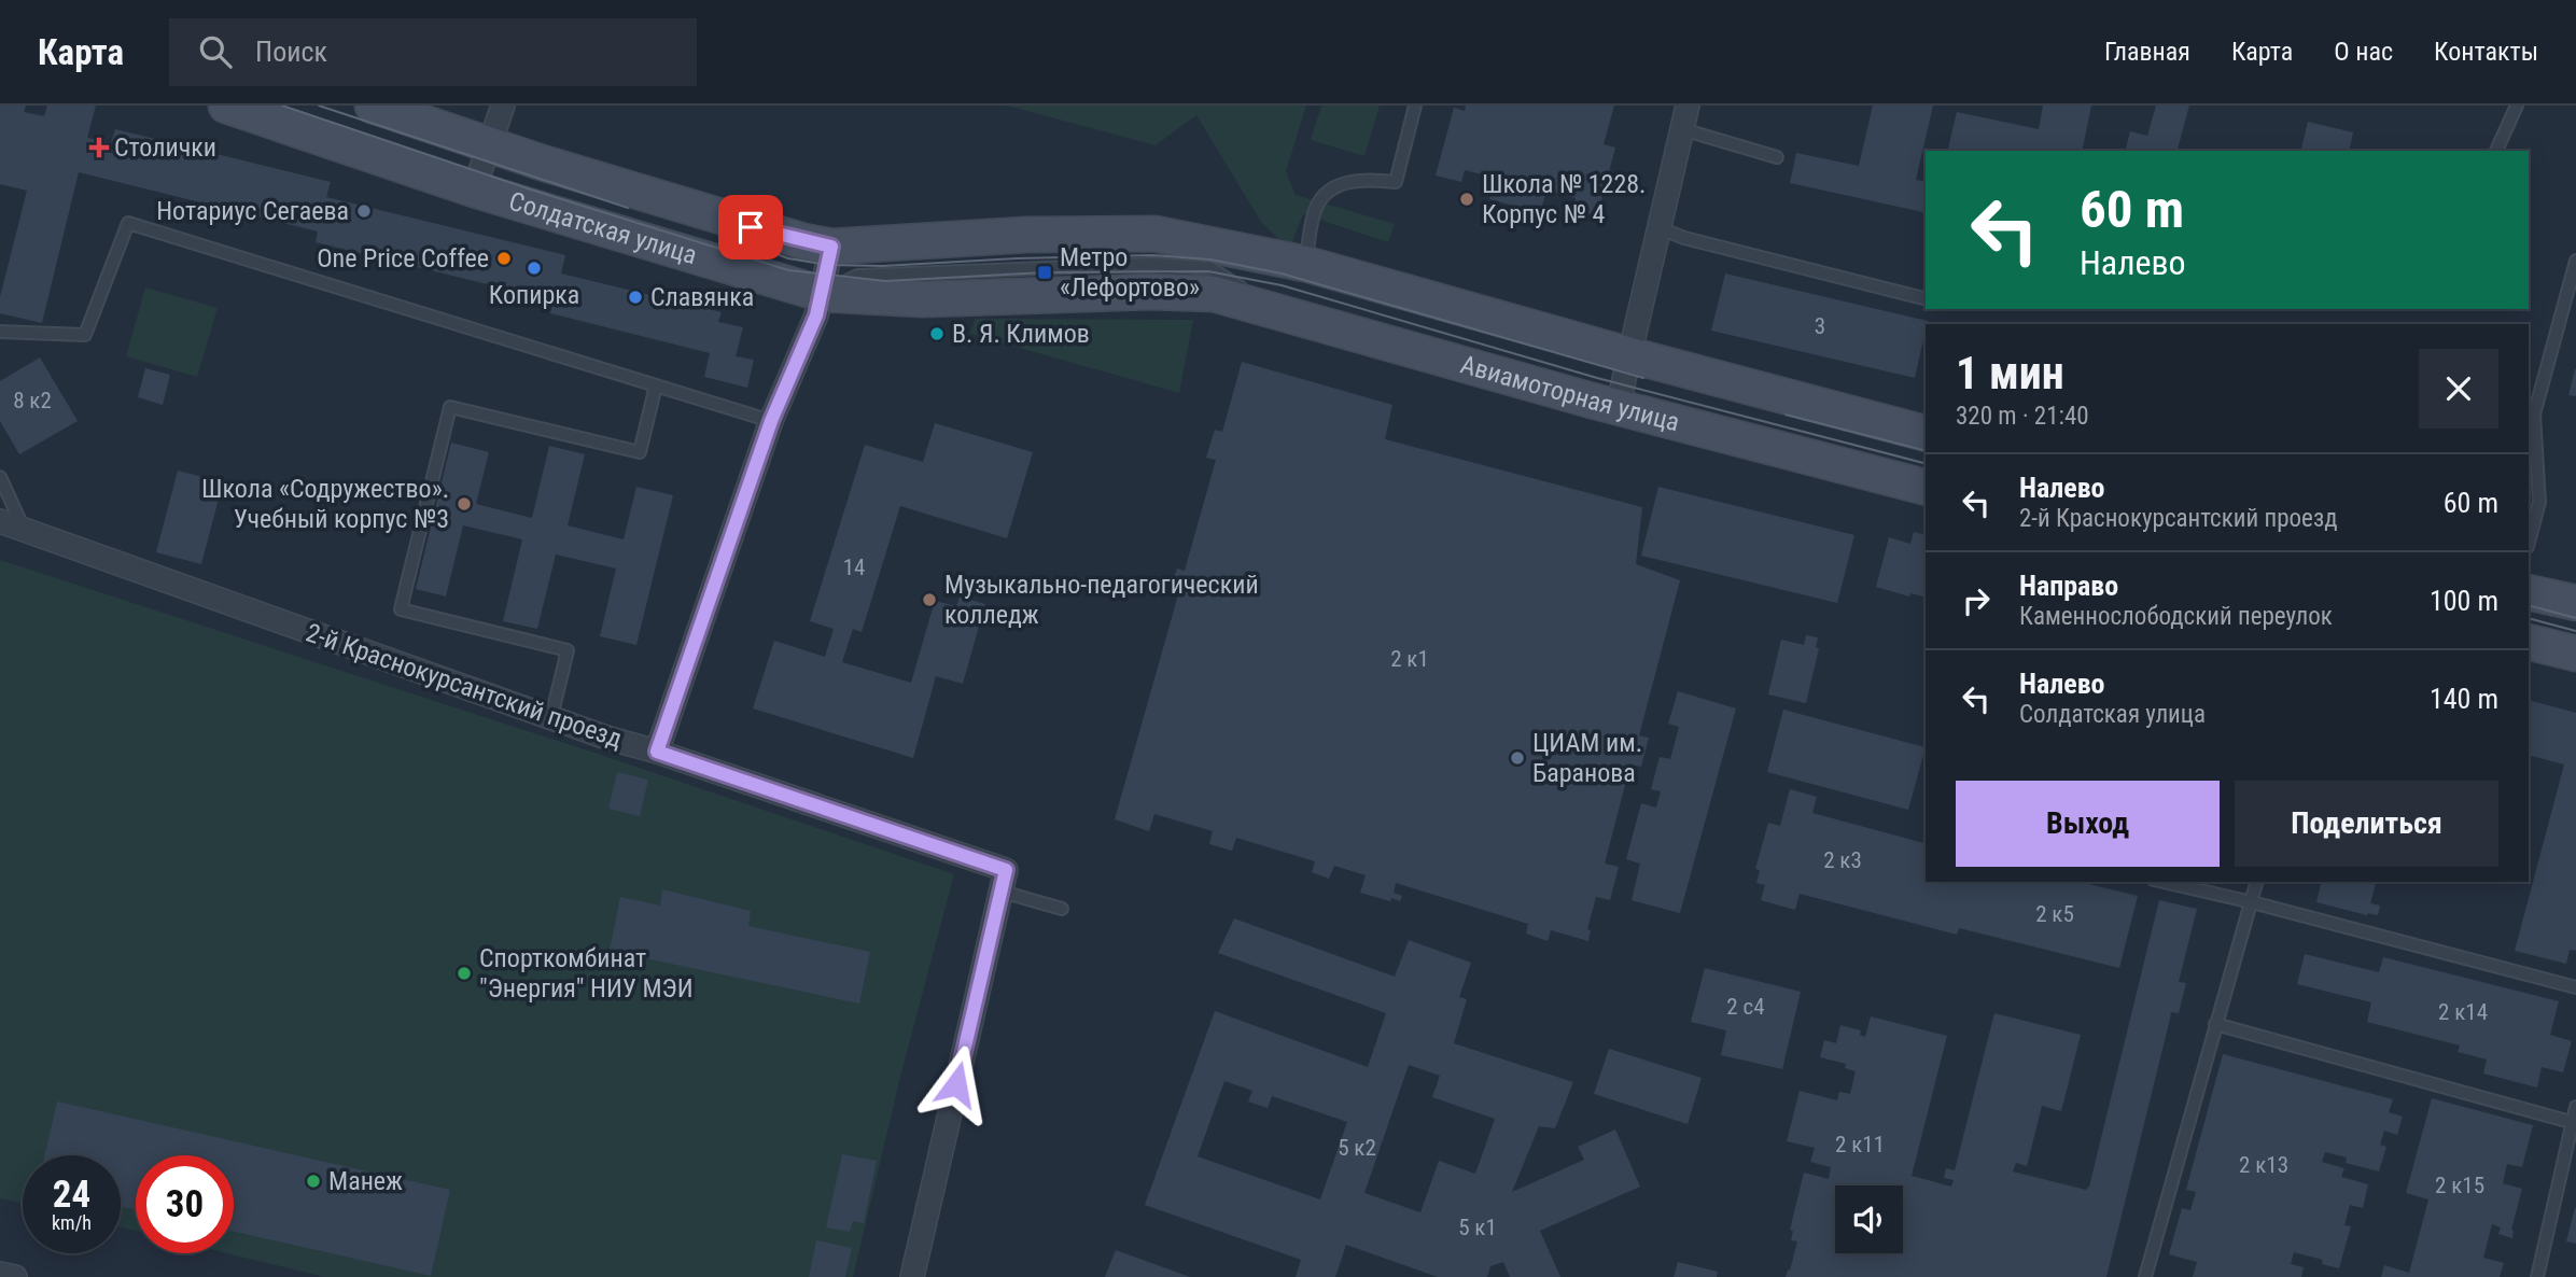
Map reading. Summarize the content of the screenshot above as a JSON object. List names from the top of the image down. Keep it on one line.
{"streets":{"main road":["Солдатская улица","Авиамоторная улица"],"street":["2-й Краснокурсантский проезд"]},"crossings":[["Солдатская улица","Авиамоторная улица"]],"places":{"health":["Столички"],"other":["Школа № 1228. Корпус № 4","Нотариус Сегаева","One Price Coffee","Копирка","Славянка","В. Я. Климов","Школа «Содружество». Учебный корпус №3","Музыкально-педагогический колледж","ЦИАМ им. Баранова","Спорткомбинат \"Энергия\" НИУ МЭИ","Манеж"],"transit":["Метро «Лефортово»"]},"house_numbers":["3","8 к2","14","2 к1","2 к3","2 к5","2 с4","2 к14","2 к11","5 к2","2 к13","2 к15","5 к1"],"page":{"header":"Карта","search":"Поиск","nav":["Главная","Карта","О нас","Контакты"],"turn":["60 m","Налево"],"heading":["1 мин","320 m · 21:40"],"list":[{"name":"Налево","note":"2-й Краснокурсантский проезд","value":"60 m"},{"name":"Направо","note":"Каменнослободский переулок","value":"100 m"},{"name":"Налево","note":"Солдатская улица","value":"140 m"}],"buttons":["Выход","Поделиться"],"speed":"24 km/h","limit":"30"}}
